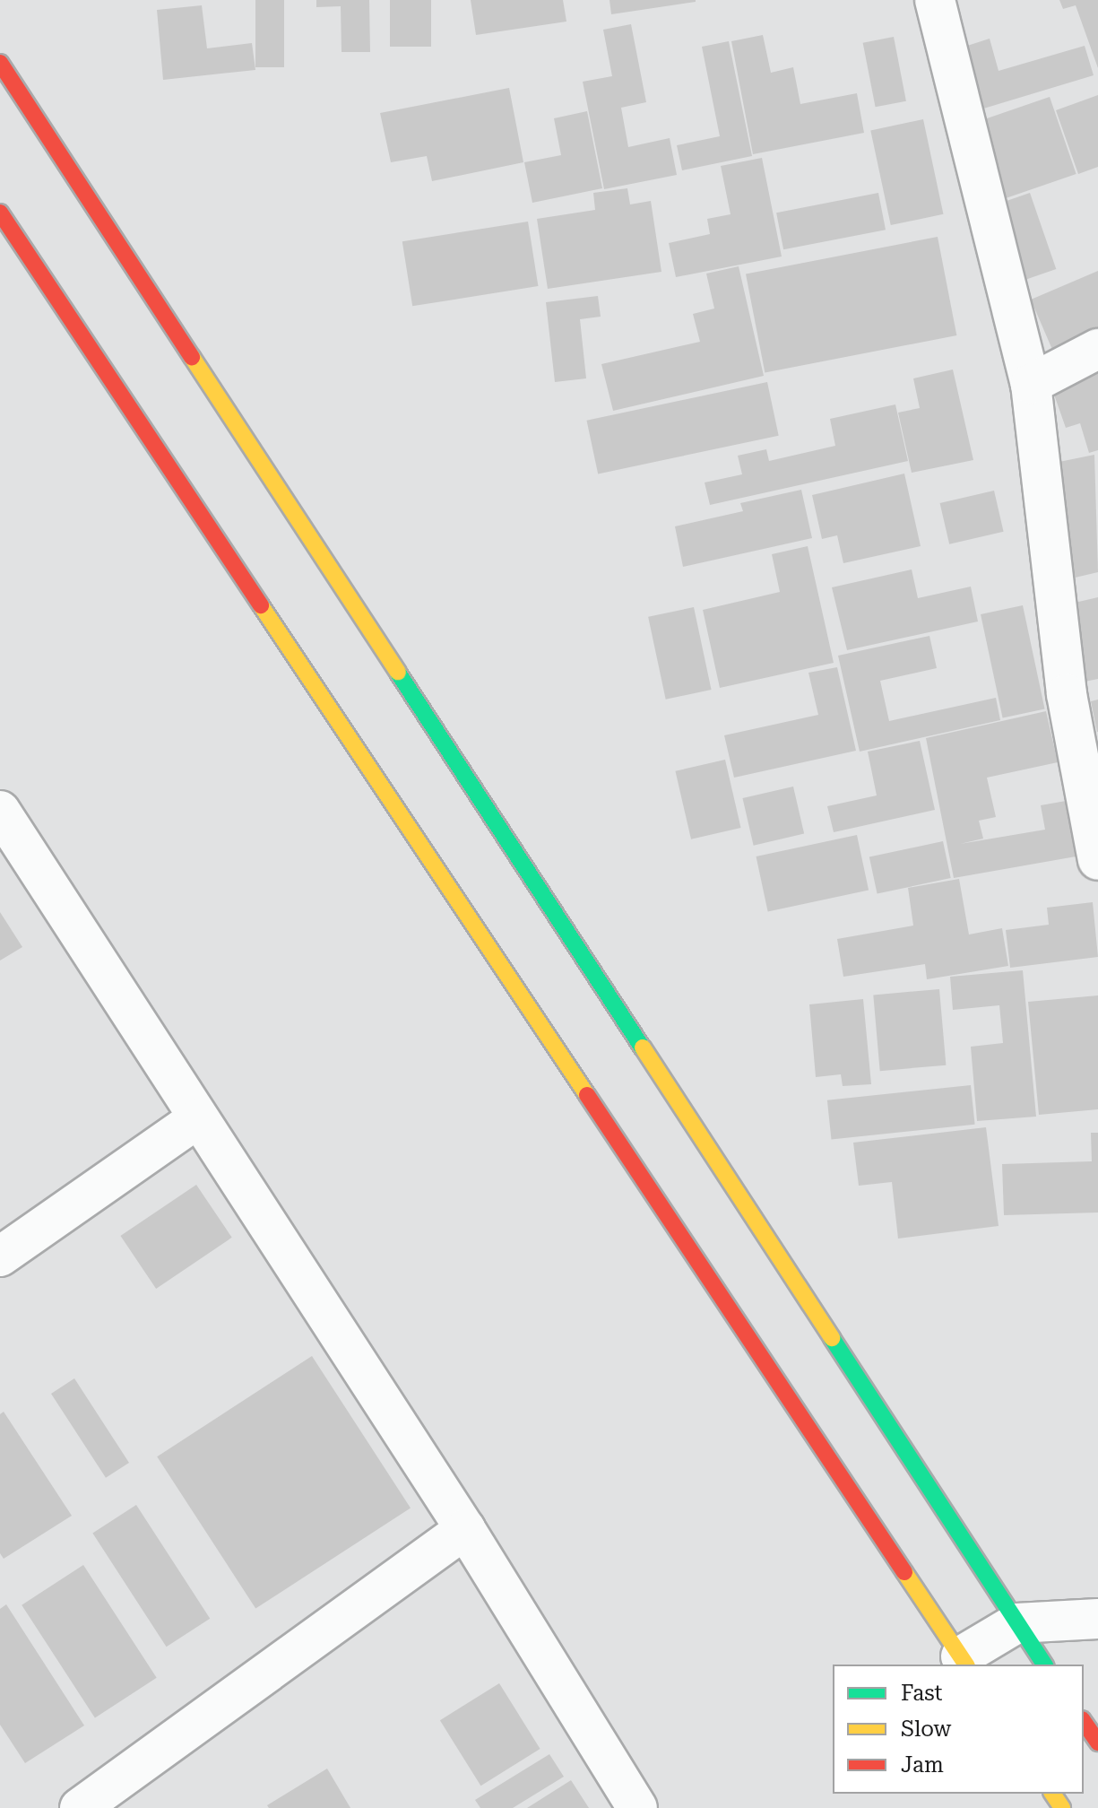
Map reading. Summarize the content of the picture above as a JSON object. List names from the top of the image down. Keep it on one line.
{"legend":["Fast","Slow","Jam"]}
